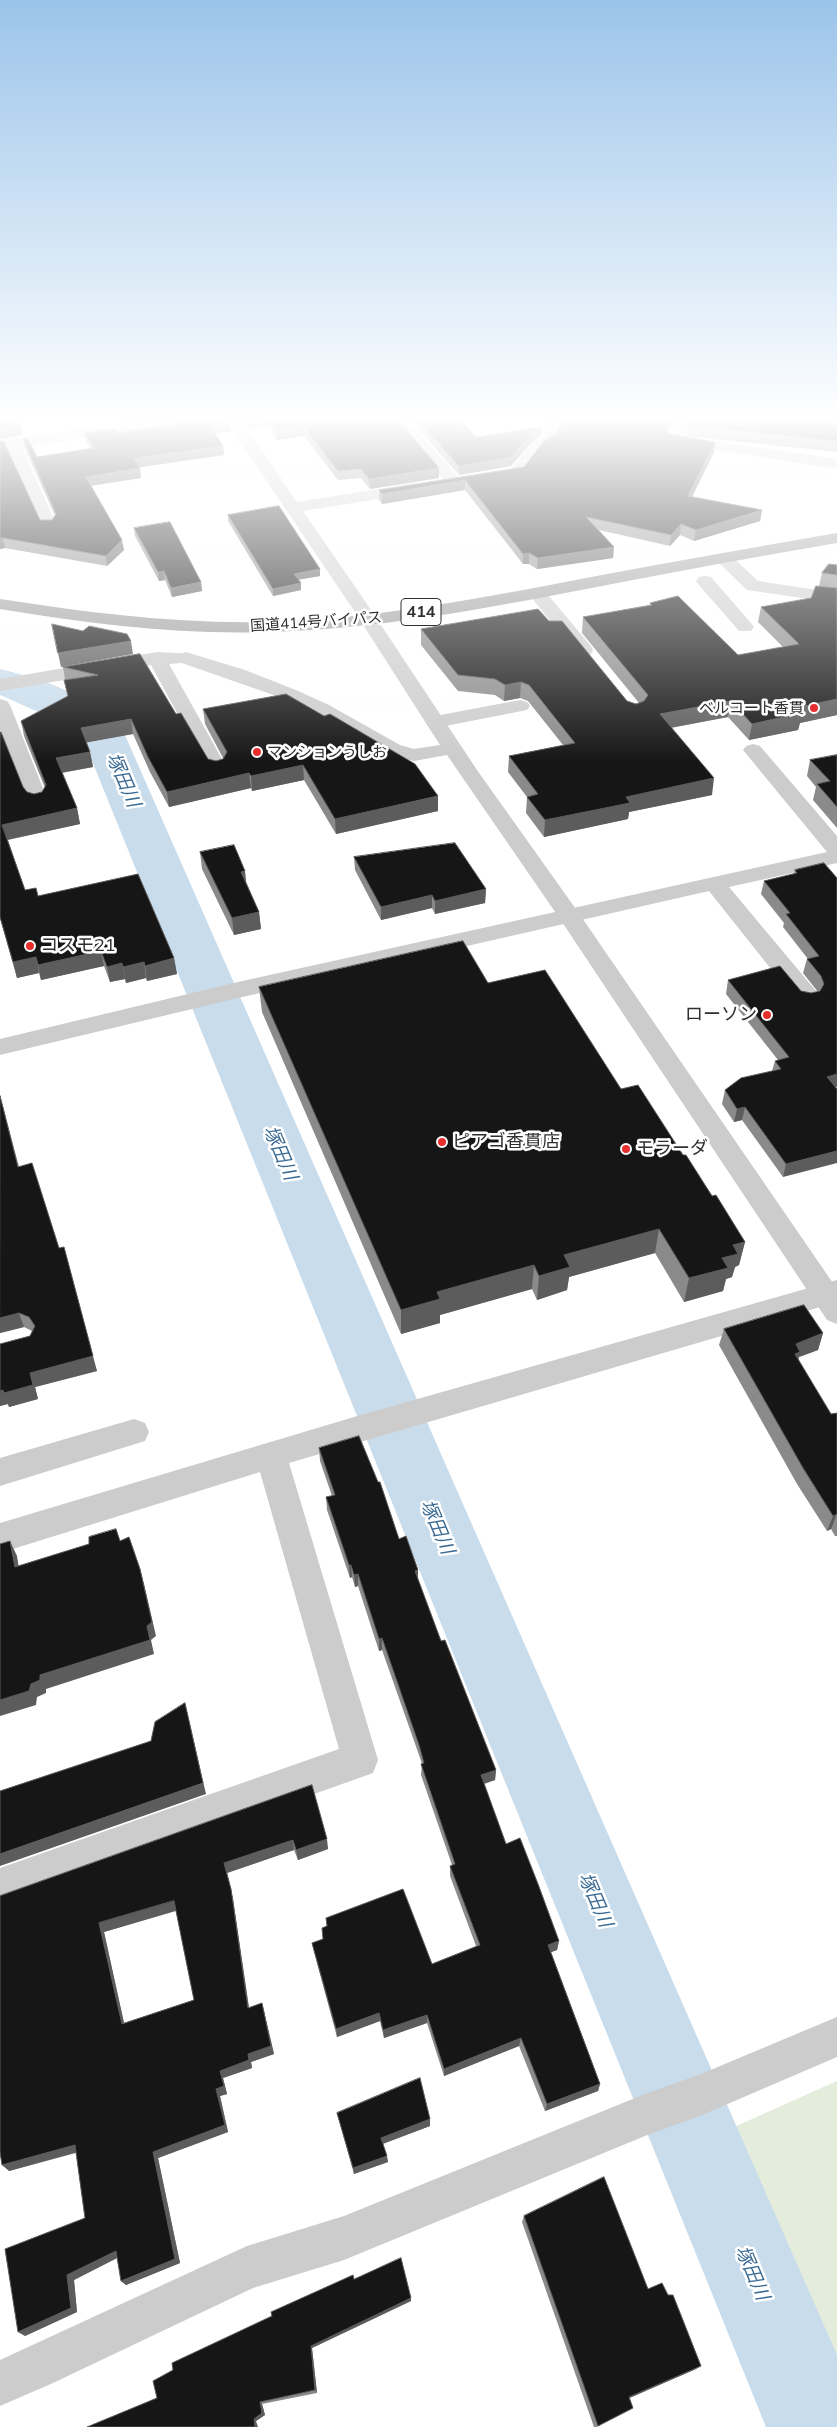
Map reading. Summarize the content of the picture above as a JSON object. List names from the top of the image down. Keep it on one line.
{"streets":{"highway":["414","国道414号バイパス"]},"water":["塚田川"],"places":["ベルコート香貫","マンションうしお","コスモ21","ローソン","ピアゴ香貫店","モラーダ"]}
